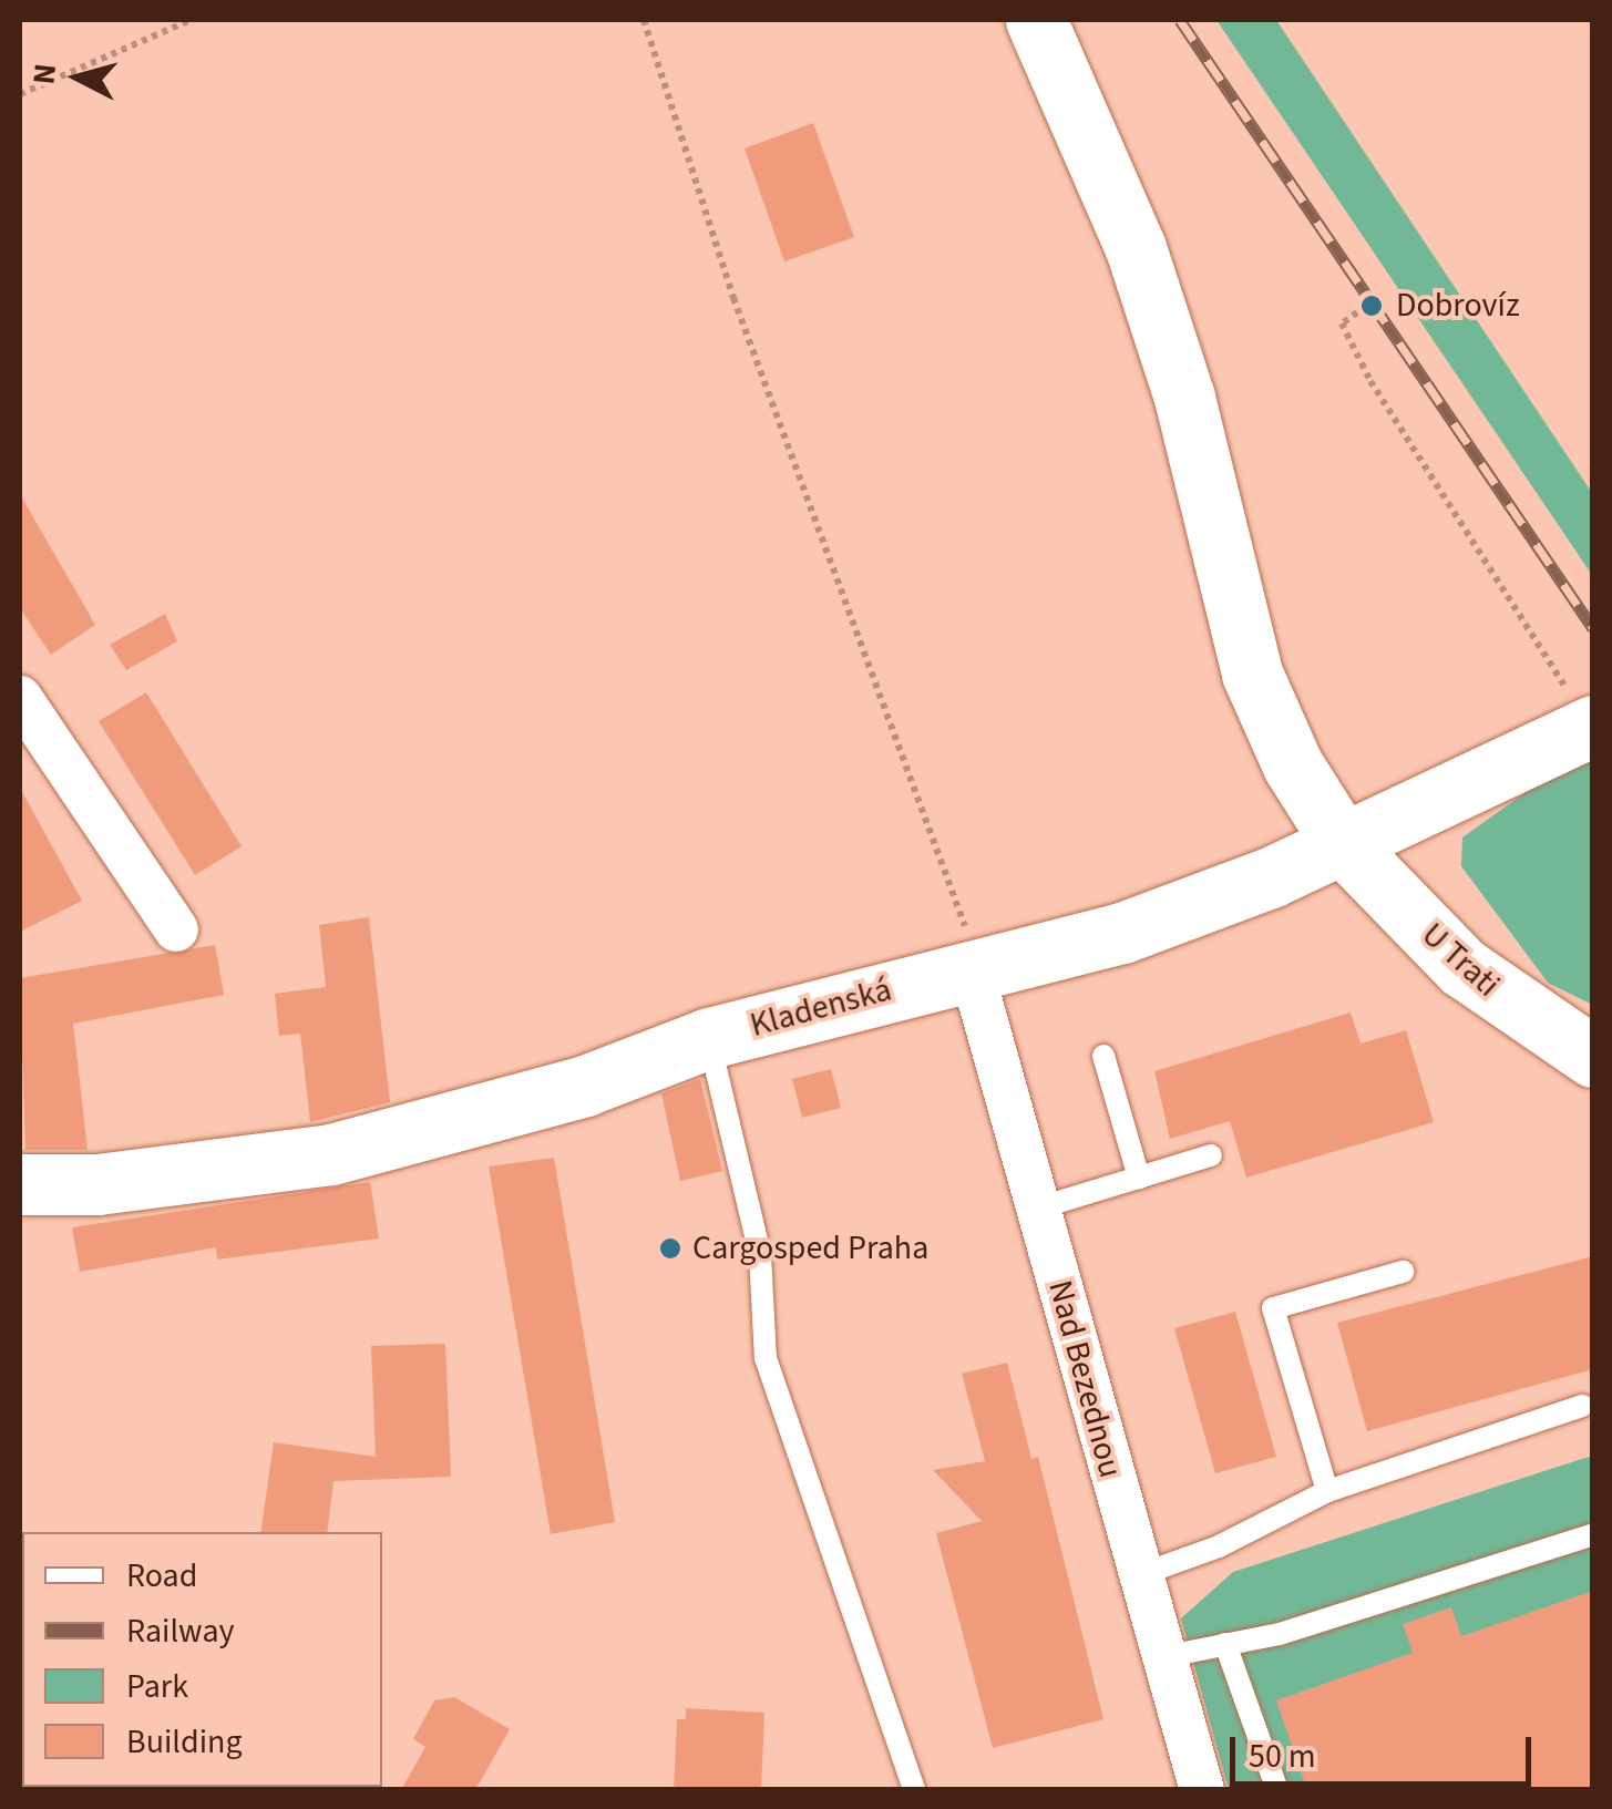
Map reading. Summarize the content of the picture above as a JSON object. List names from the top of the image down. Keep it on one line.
{"streets":{"street":["U Trati","Kladenská","Nad Bezednou"]},"crossings":[["U Trati","Kladenská"],["Kladenská","Nad Bezednou"]],"places":["Dobrovíz","Cargosped Praha"],"legend":["Road","Railway","Park","Building"],"scale_bar":"50 m","north":"left"}
